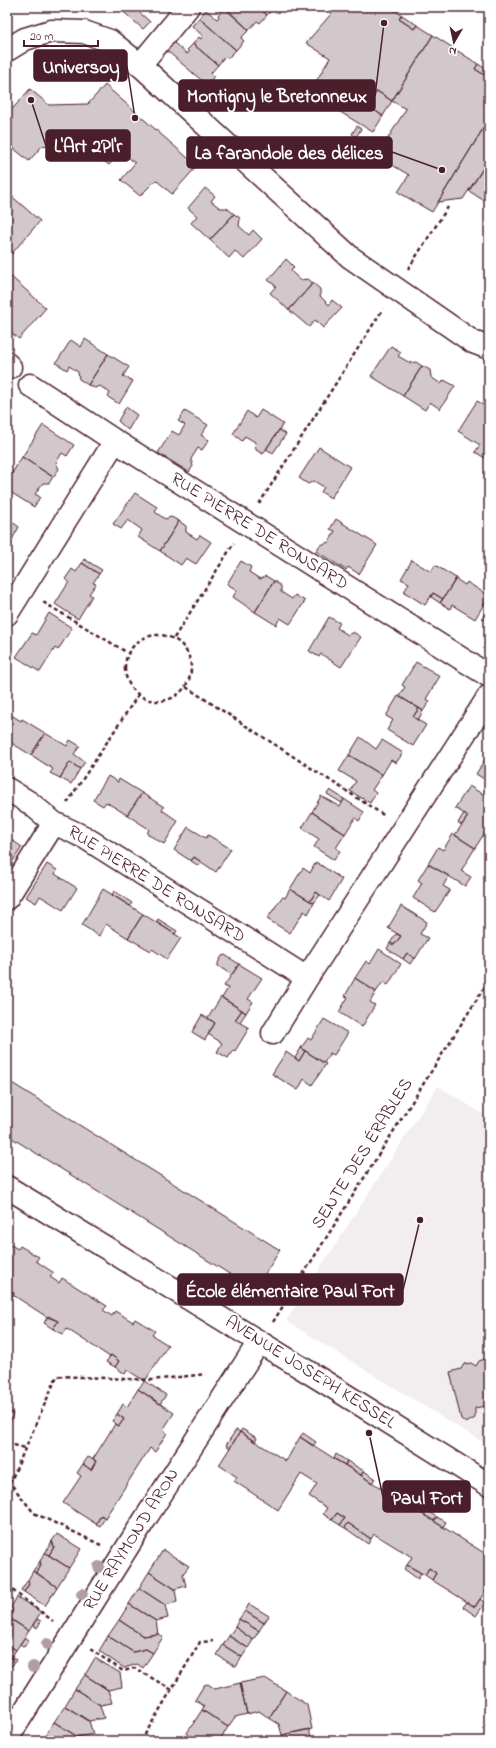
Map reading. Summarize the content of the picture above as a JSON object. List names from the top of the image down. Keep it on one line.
{"streets":{"street":["RUE PIERRE DE RONSARD","AVENUE JOSEPH KESSEL","RUE RAYMOND ARON"],"path":["SENTE DES ÉRABLES"]},"crossings":[["SENTE DES ÉRABLES","AVENUE JOSEPH KESSEL"],["SENTE DES ÉRABLES","RUE RAYMOND ARON"],["AVENUE JOSEPH KESSEL","RUE RAYMOND ARON"]],"places":["Montigny le Bretonneux","L'Art 2Pl'r","Universoy","La farandole des délices","École élémentaire Paul Fort","Paul Fort"],"scale_bar":"20 m","north":"bottom"}
